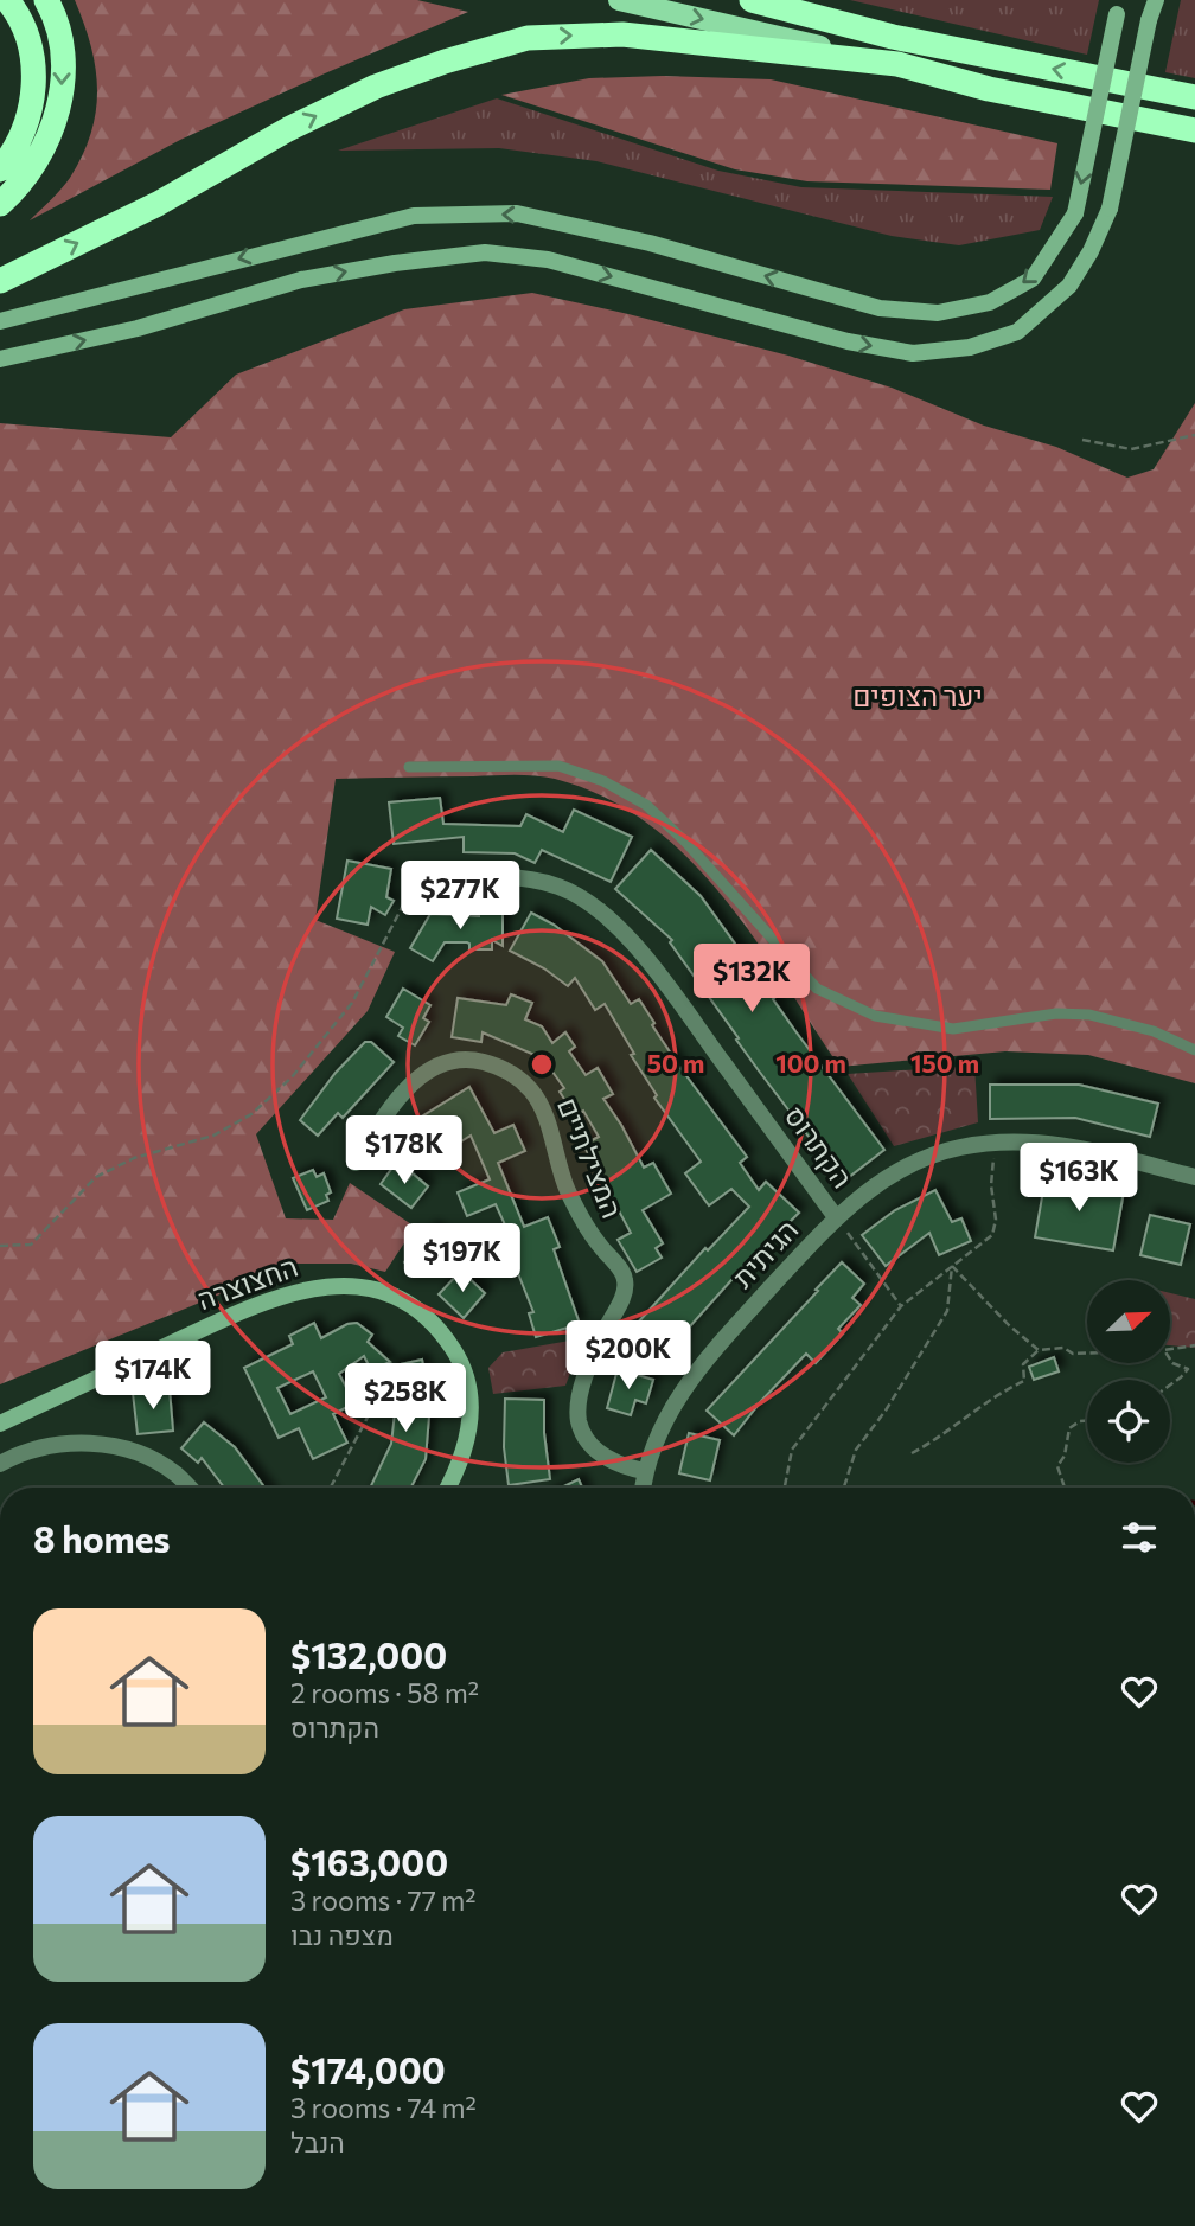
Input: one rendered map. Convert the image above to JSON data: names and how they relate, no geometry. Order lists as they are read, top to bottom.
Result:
{
  "streets": {
    "main road": ["החצוצרה"],
    "street": ["הקתרוס", "המצילתיים", "הגיתית"]
  },
  "crossings": [
    ["הקתרוס", "הגיתית"],
    ["המצילתיים", "הגיתית"]
  ],
  "parks": ["יער הצופים"],
  "north": "top right",
  "page": {
    "price": [
      "$277K",
      "$132K",
      "$178K",
      "$163K",
      "$197K",
      "$200K",
      "$174K",
      "$258K"
    ],
    "heading": "8 homes",
    "list": [
      {
        "name": "$132,000",
        "note": "2 rooms · 58 m² · הקתרוס"
      },
      {
        "name": "$163,000",
        "note": "3 rooms · 77 m² · מצפה נבו"
      },
      {
        "name": "$174,000",
        "note": "3 rooms · 74 m² · הנבל"
      }
    ]
  },
  "rings": ["50 m", "100 m", "150 m"]
}
